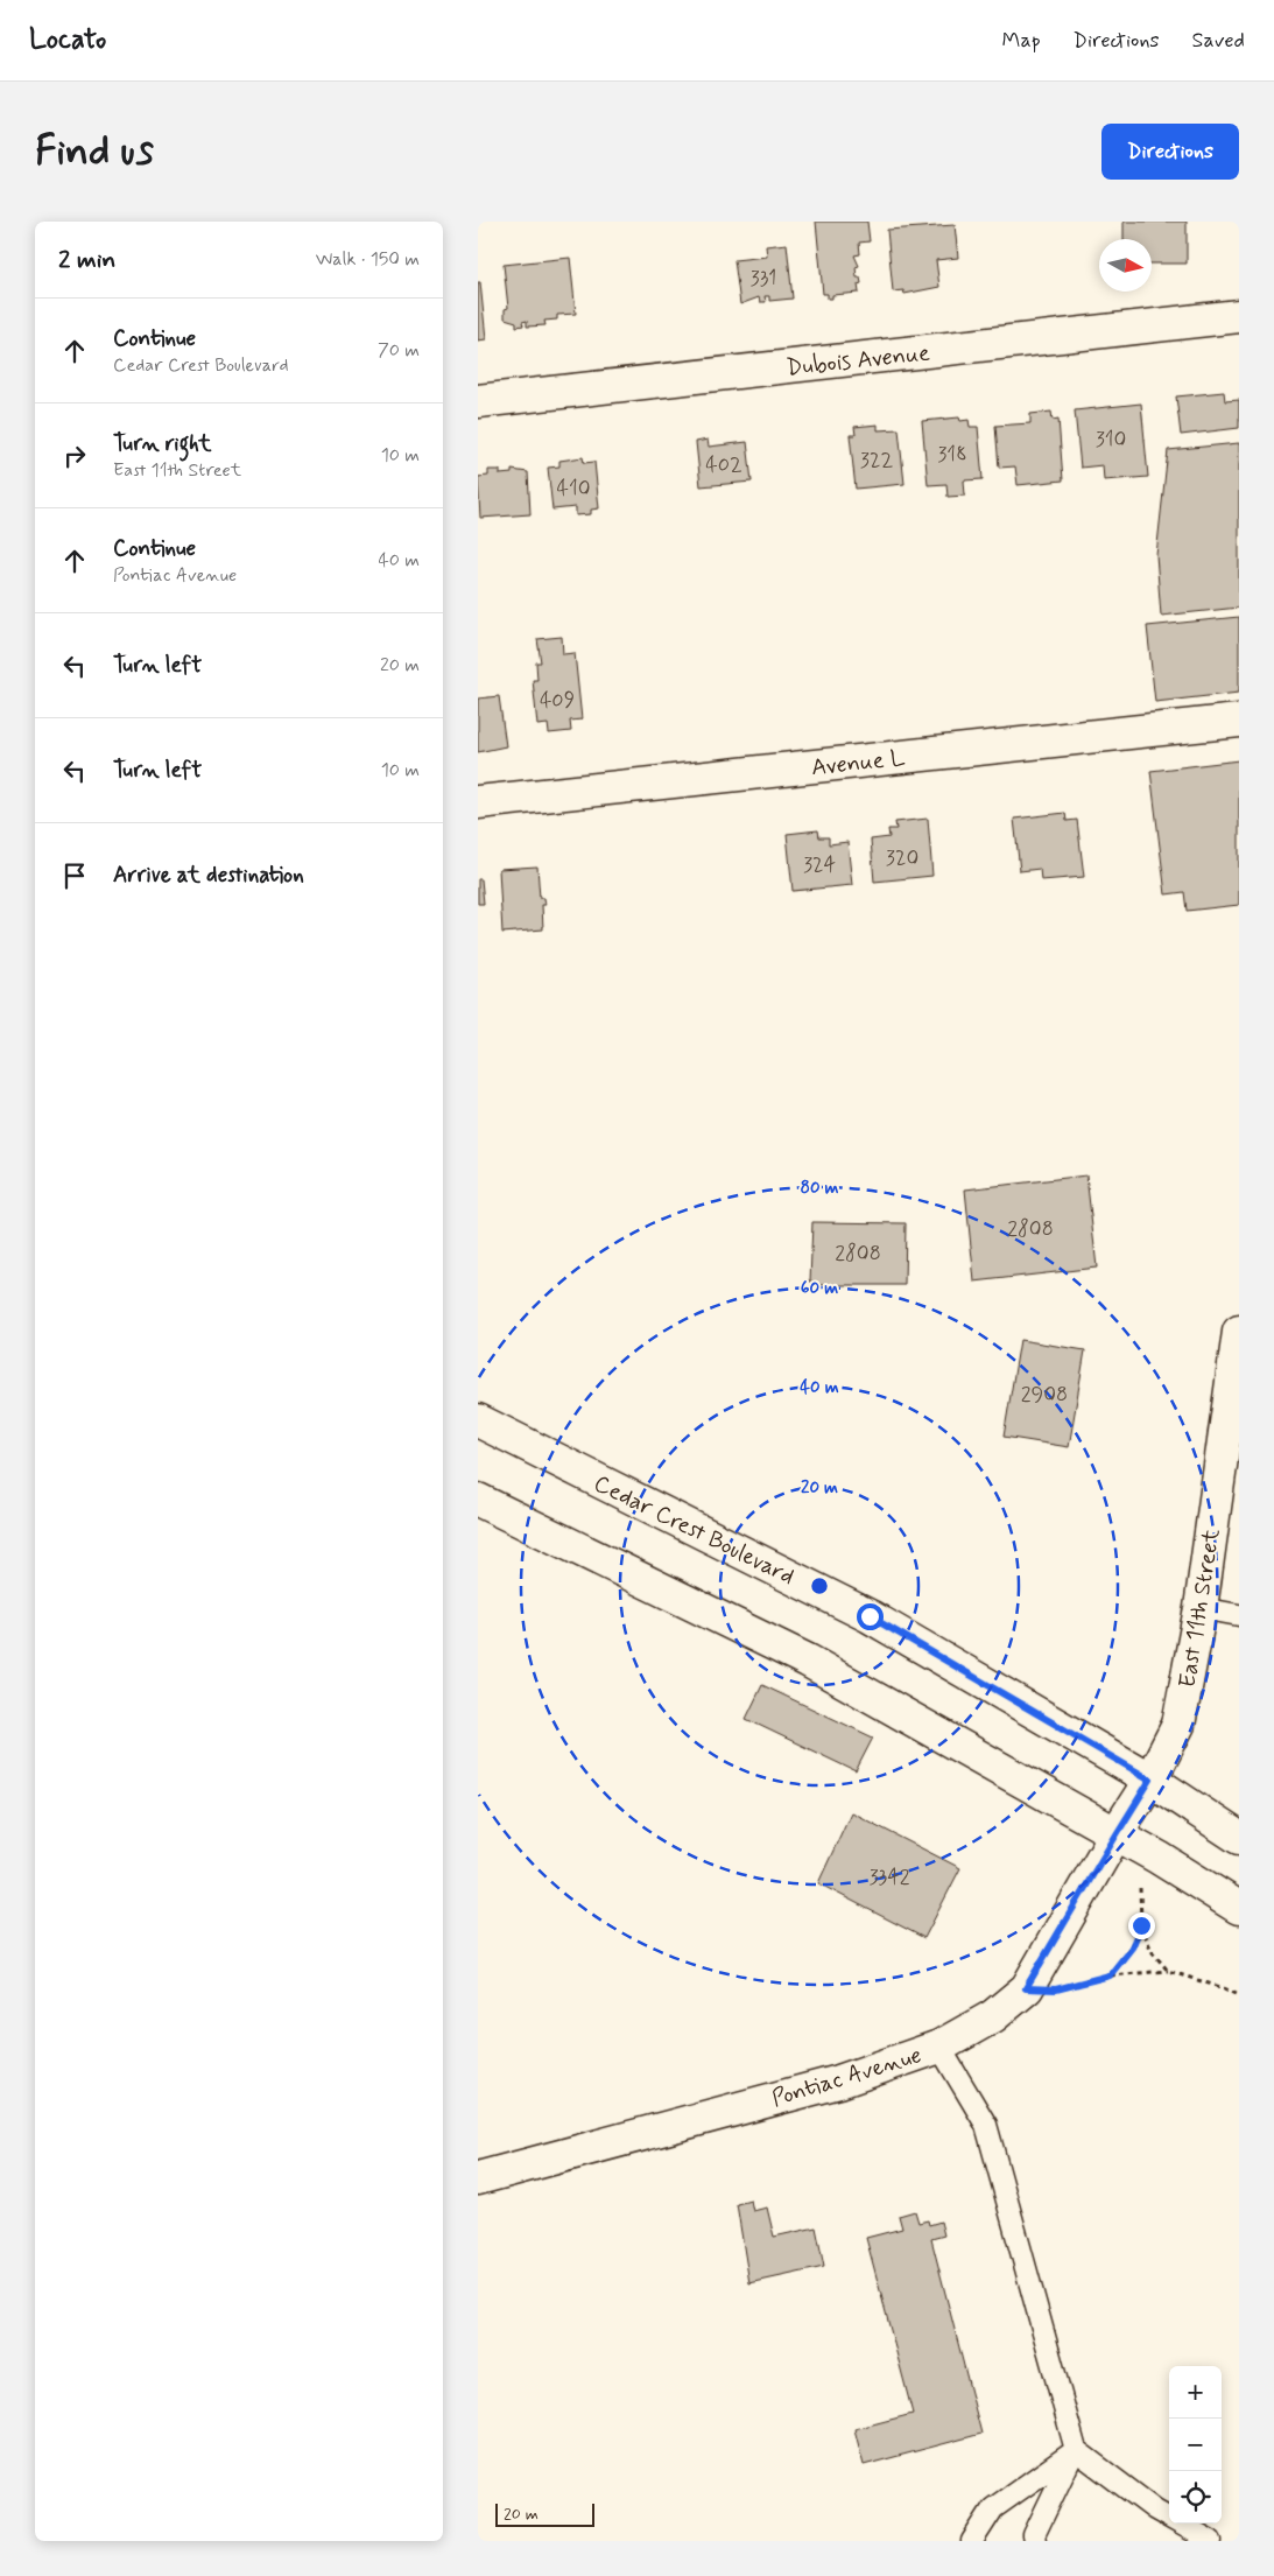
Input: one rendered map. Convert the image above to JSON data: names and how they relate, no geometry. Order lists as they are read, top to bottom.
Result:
{
  "streets": {
    "street": [
      "Dubois Avenue",
      "Avenue L",
      "Cedar Crest Boulevard",
      "East 11th Street",
      "Pontiac Avenue"
    ]
  },
  "crossings": [
    ["Cedar Crest Boulevard", "East 11th Street"],
    ["East 11th Street", "Pontiac Avenue"]
  ],
  "house_numbers": [
    "331",
    "310",
    "318",
    "322",
    "402",
    "410",
    "409",
    "320",
    "324",
    "2808",
    "2808",
    "2908",
    "3342"
  ],
  "scale_bar": "20 m",
  "north": "right",
  "page": {
    "header": "Locato",
    "nav": ["Map", "Directions", "Saved"],
    "buttons": "Directions",
    "title": "Find us",
    "heading": ["2 min", "Walk · 150 m"],
    "list": [
      ["Continue", "Cedar Crest Boulevard", "70 m"],
      ["Turn right", "East 11th Street", "10 m"],
      ["Continue", "Pontiac Avenue", "40 m"],
      ["Turn left", "20 m"],
      ["Turn left", "10 m"],
      "Arrive at destination"
    ],
    "map_buttons": ["+", "−"],
    "scale": "20 m"
  },
  "rings": [
    "80 m",
    "60 m",
    "40 m",
    "20 m"
  ]
}
